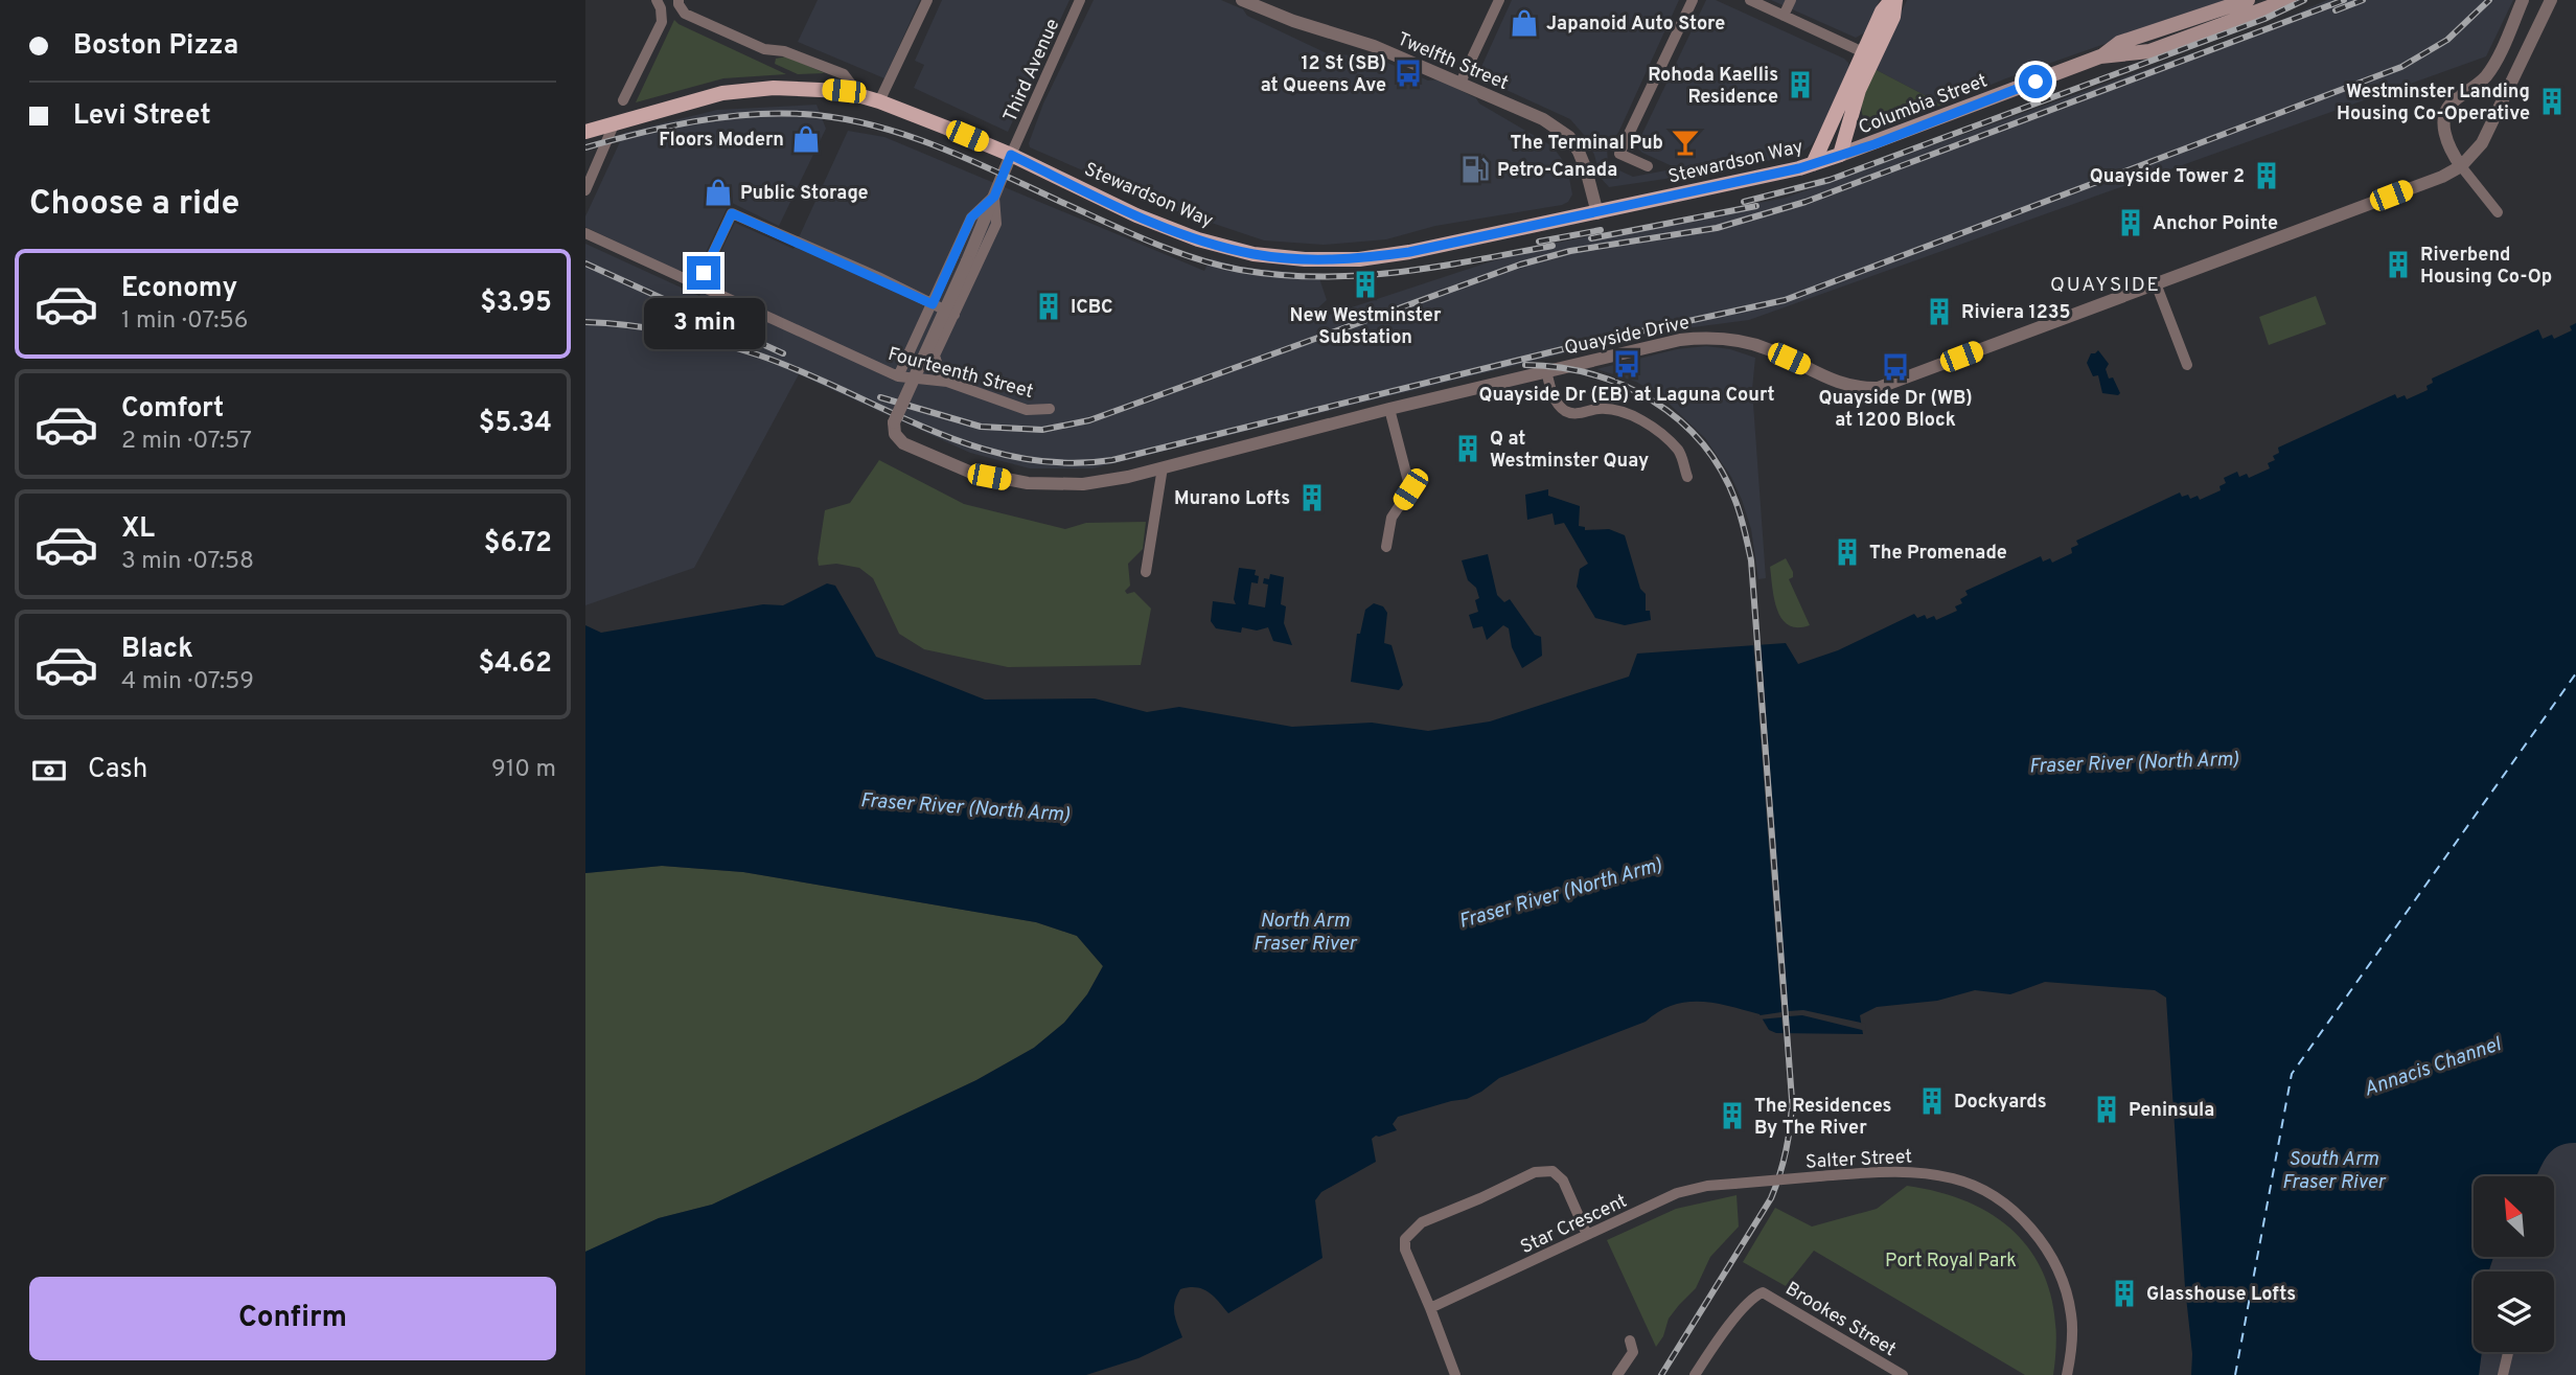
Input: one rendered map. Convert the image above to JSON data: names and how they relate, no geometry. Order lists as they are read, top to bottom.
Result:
{
  "streets": {
    "main road": ["Columbia Street", "Stewardson Way"],
    "street": [
      "Twelfth Street",
      "Third Avenue",
      "Quayside Drive",
      "Fourteenth Street",
      "Salter Street",
      "Star Crescent",
      "Brookes Street"
    ]
  },
  "crossings": [
    ["Twelfth Street", "Stewardson Way"],
    ["Third Avenue", "Stewardson Way"],
    ["Third Avenue", "Quayside Drive"],
    ["Columbia Street", "Stewardson Way"],
    ["Stewardson Way", "Quayside Drive"],
    ["Salter Street", "Star Crescent"]
  ],
  "districts": ["QUAYSIDE"],
  "water": [
    "Fraser River (North Arm)",
    "North Arm Fraser River",
    "Annacis Channel",
    "South Arm Fraser River"
  ],
  "parks": ["Port Royal Park"],
  "places": {
    "shop": ["Japanoid Auto Store", "Floors Modern", "Public Storage"],
    "bus stop": ["12 St (SB) at Queens Ave", "Quayside Dr (EB) at Laguna Court", "Quayside Dr (WB) at 1200 Block"],
    "building": [
      "Rohoda Kaellis Residence",
      "Westminster Landing Housing Co-Operative",
      "Quayside Tower 2",
      "Anchor Pointe",
      "Riverbend Housing Co-Op",
      "New Westminster Substation",
      "ICBC",
      "Riviera 1235",
      "Q at Westminster Quay",
      "Murano Lofts",
      "The Promenade",
      "Dockyards",
      "Peninsula",
      "The Residences By The River",
      "Glasshouse Lofts"
    ],
    "bar": ["The Terminal Pub"],
    "fuel station": ["Petro-Canada"]
  },
  "north": "top left",
  "page": {
    "banner": ["Boston Pizza", "Levi Street"],
    "heading": "Choose a ride",
    "list": [
      {
        "name": "Economy",
        "note": "1 min · 07:56",
        "value": "$3.95"
      },
      {
        "name": "Comfort",
        "note": "2 min · 07:57",
        "value": "$5.34"
      },
      {
        "name": "XL",
        "note": "3 min · 07:58",
        "value": "$6.72"
      },
      {
        "name": "Black",
        "note": "4 min · 07:59",
        "value": "$4.62"
      }
    ],
    "bubble": "3 min",
    "pay": ["Cash", "910 m"],
    "buttons": "Confirm"
  }
}
